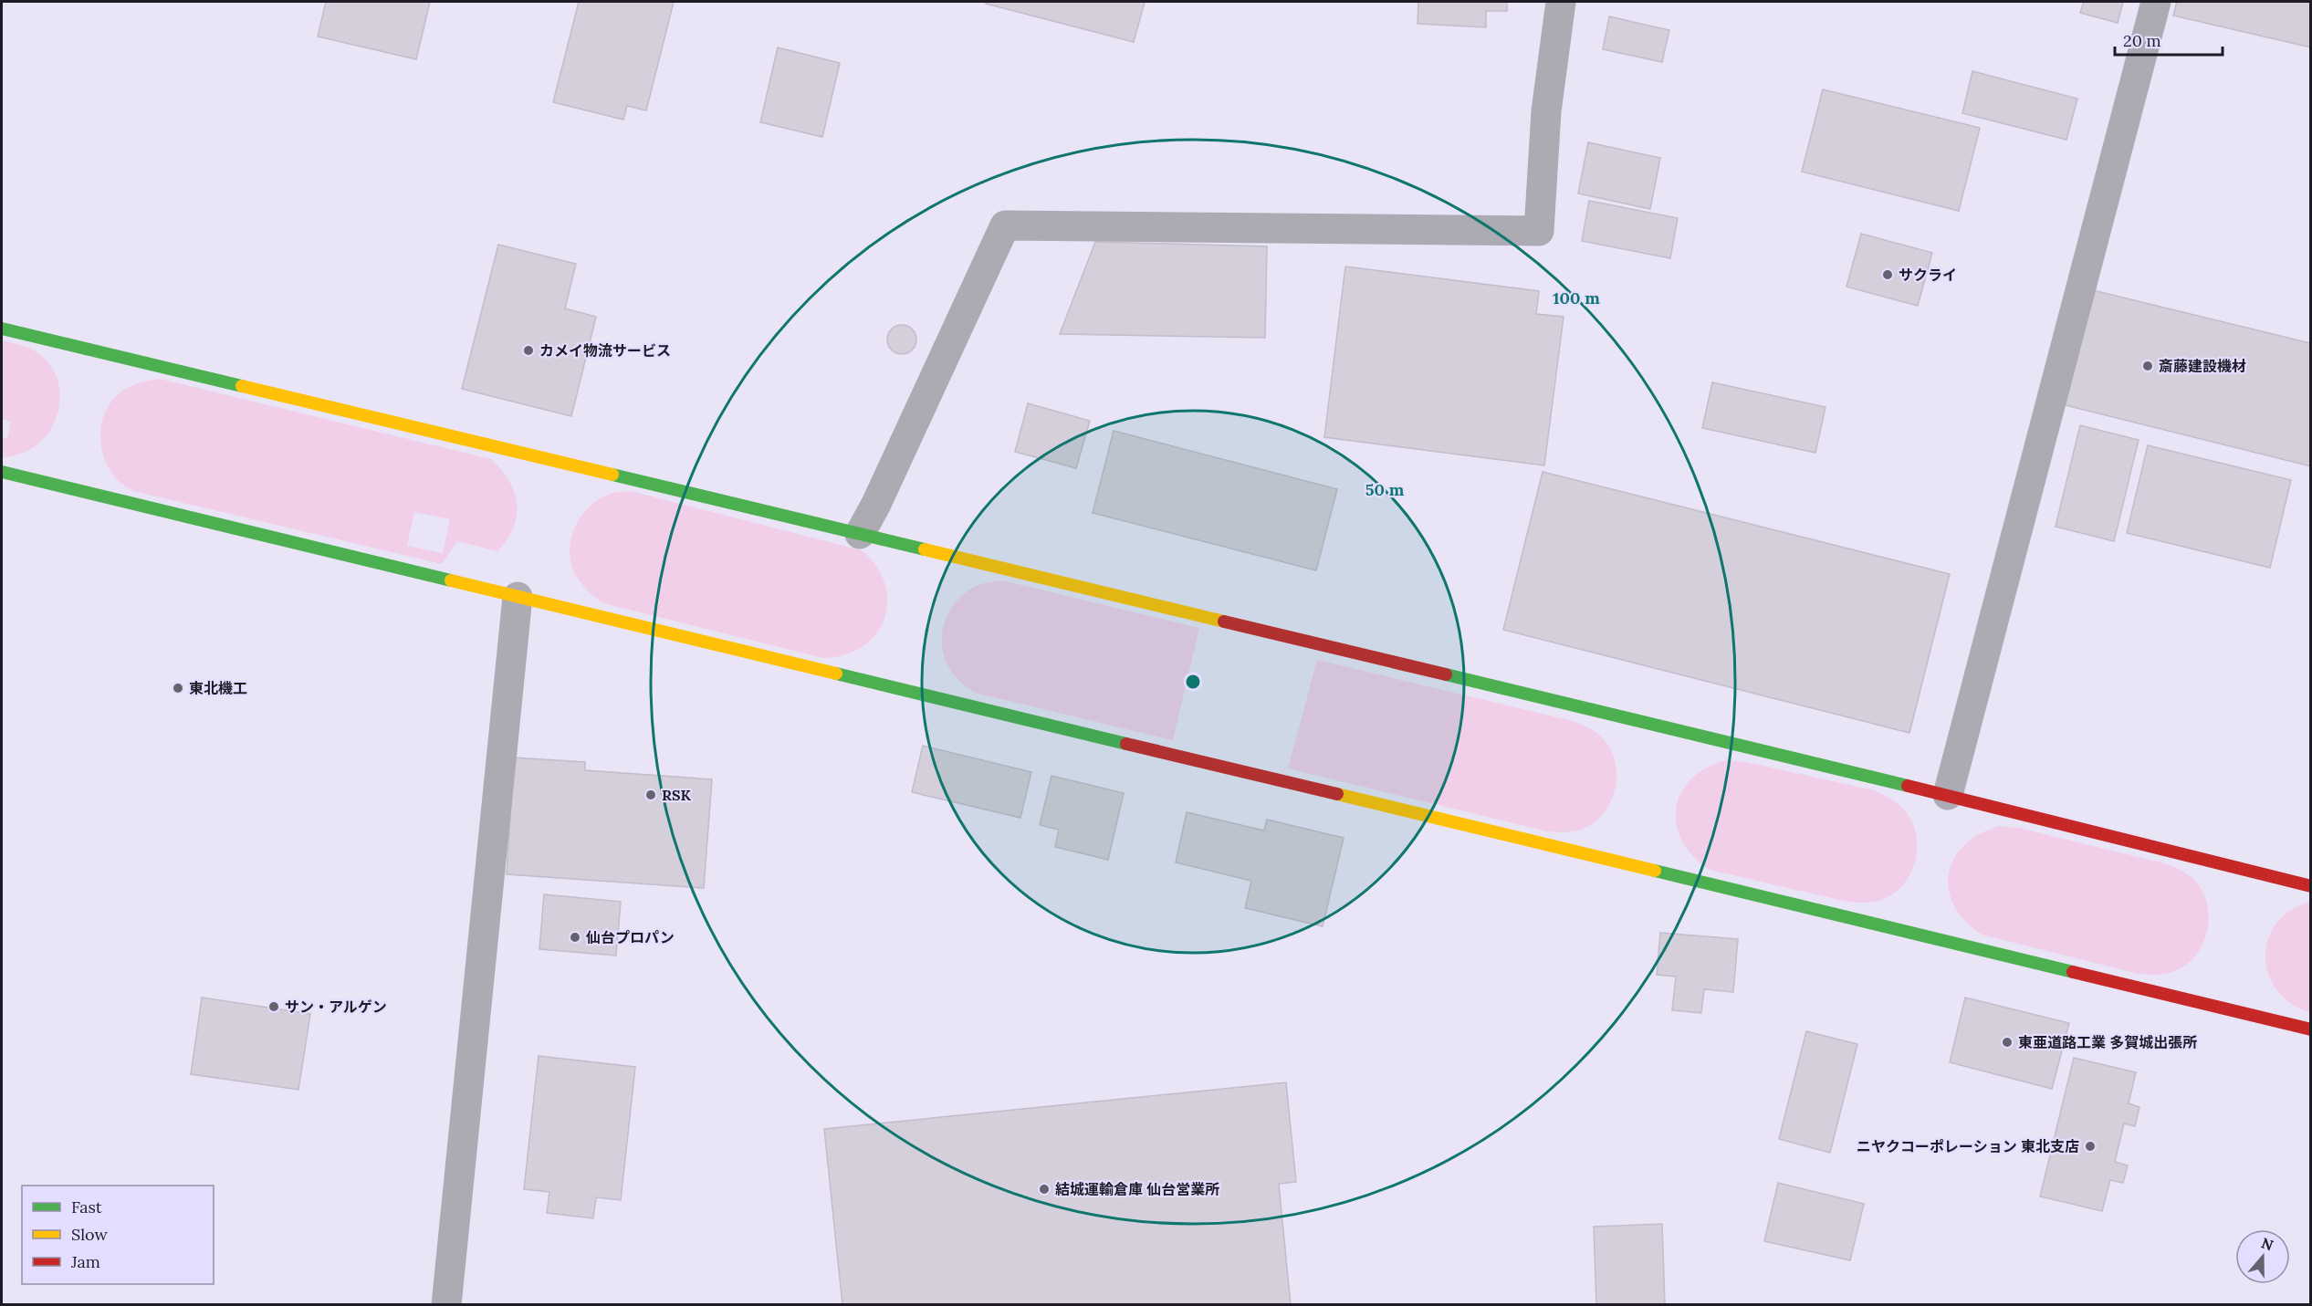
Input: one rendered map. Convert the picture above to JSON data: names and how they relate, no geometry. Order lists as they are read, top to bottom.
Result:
{
  "places": [
    "サクライ",
    "カメイ物流サービス",
    "斎藤建設機材",
    "東北機工",
    "RSK",
    "仙台プロパン",
    "サン・アルゲン",
    "東亜道路工業 多賀城出張所",
    "ニヤクコーポレーション 東北支店",
    "結城運輸倉庫 仙台営業所"
  ],
  "legend": ["Fast", "Slow", "Jam"],
  "scale_bar": "20 m",
  "north": "top",
  "rings": ["100 m", "50 m"]
}
